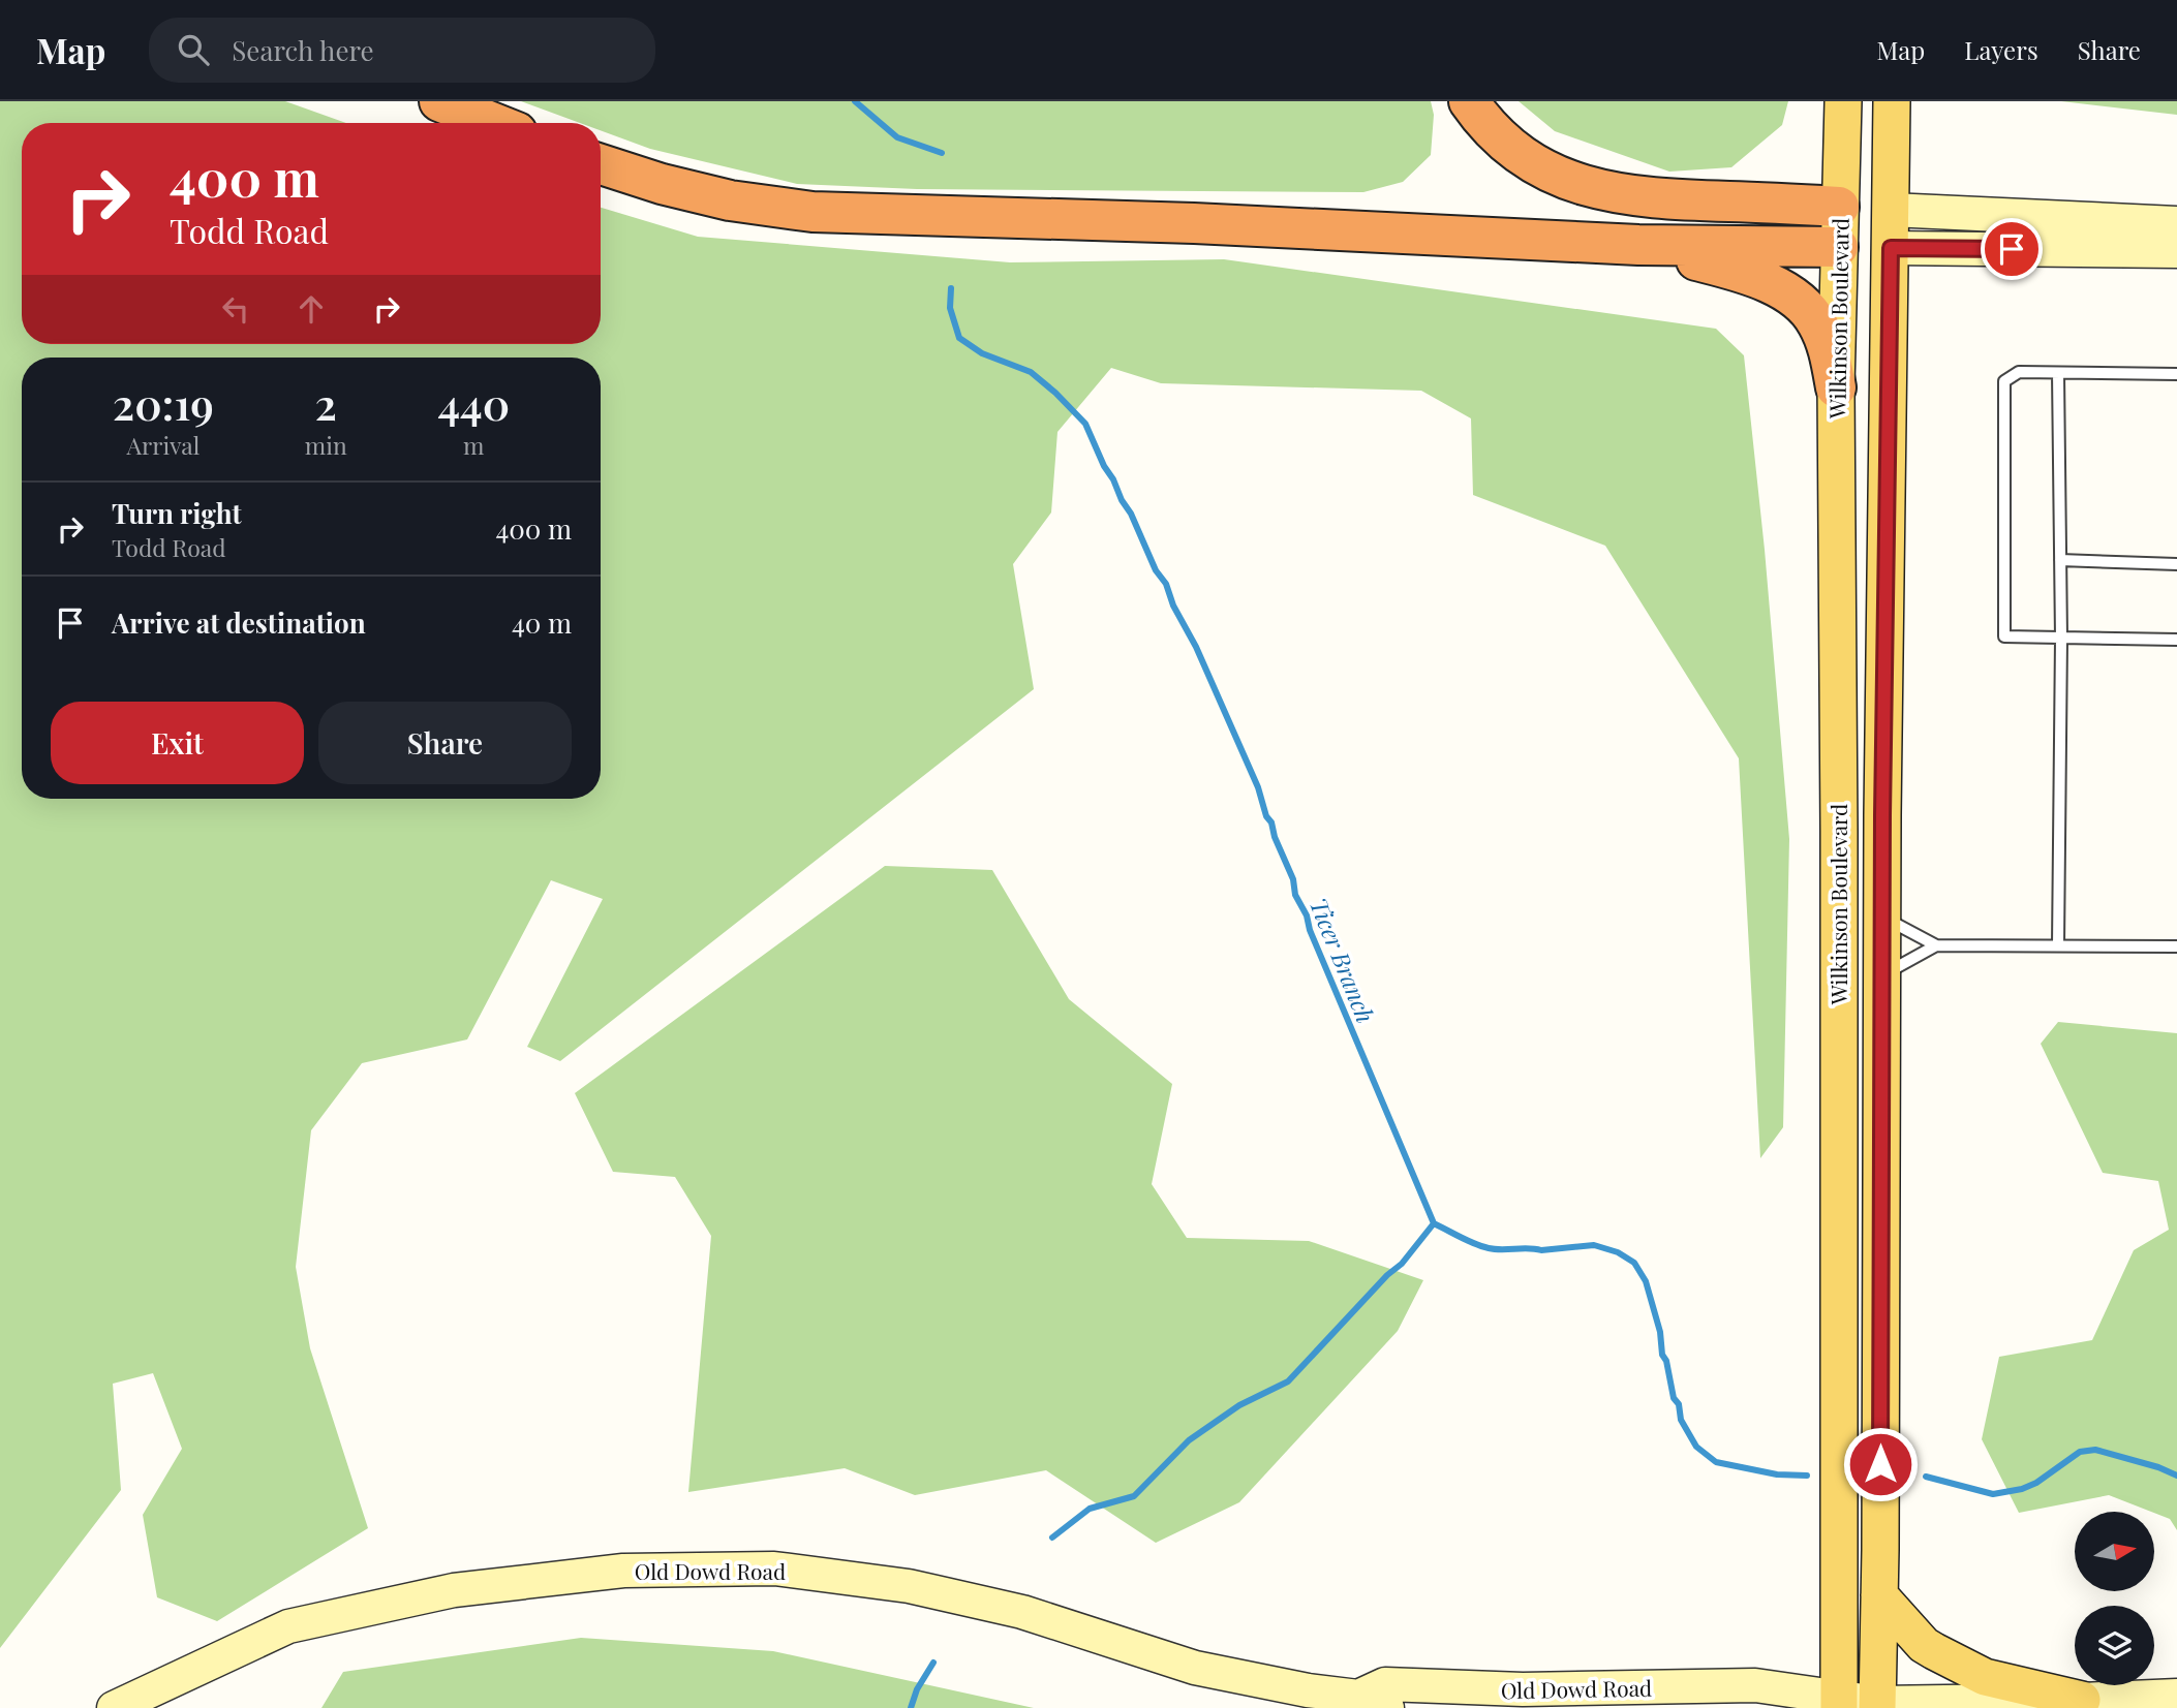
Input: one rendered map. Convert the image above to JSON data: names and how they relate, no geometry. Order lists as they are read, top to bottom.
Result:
{
  "streets": {
    "main road": ["Wilkinson Boulevard"],
    "street": ["Old Dowd Road"]
  },
  "crossings": [
    ["Wilkinson Boulevard", "Old Dowd Road"]
  ],
  "water": ["Ticer Branch"],
  "north": "right",
  "page": {
    "header": "Map",
    "search": "Search here",
    "nav": ["Map", "Layers", "Share"],
    "turn": ["400 m", "Todd Road"],
    "eta": [
      "20:19",
      "Arrival",
      "2",
      "min",
      "440",
      "m"
    ],
    "list": [
      {
        "name": "Turn right",
        "note": "Todd Road",
        "value": "400 m"
      },
      {
        "name": "Arrive at destination",
        "value": "40 m"
      }
    ],
    "buttons": ["Exit", "Share"]
  }
}
